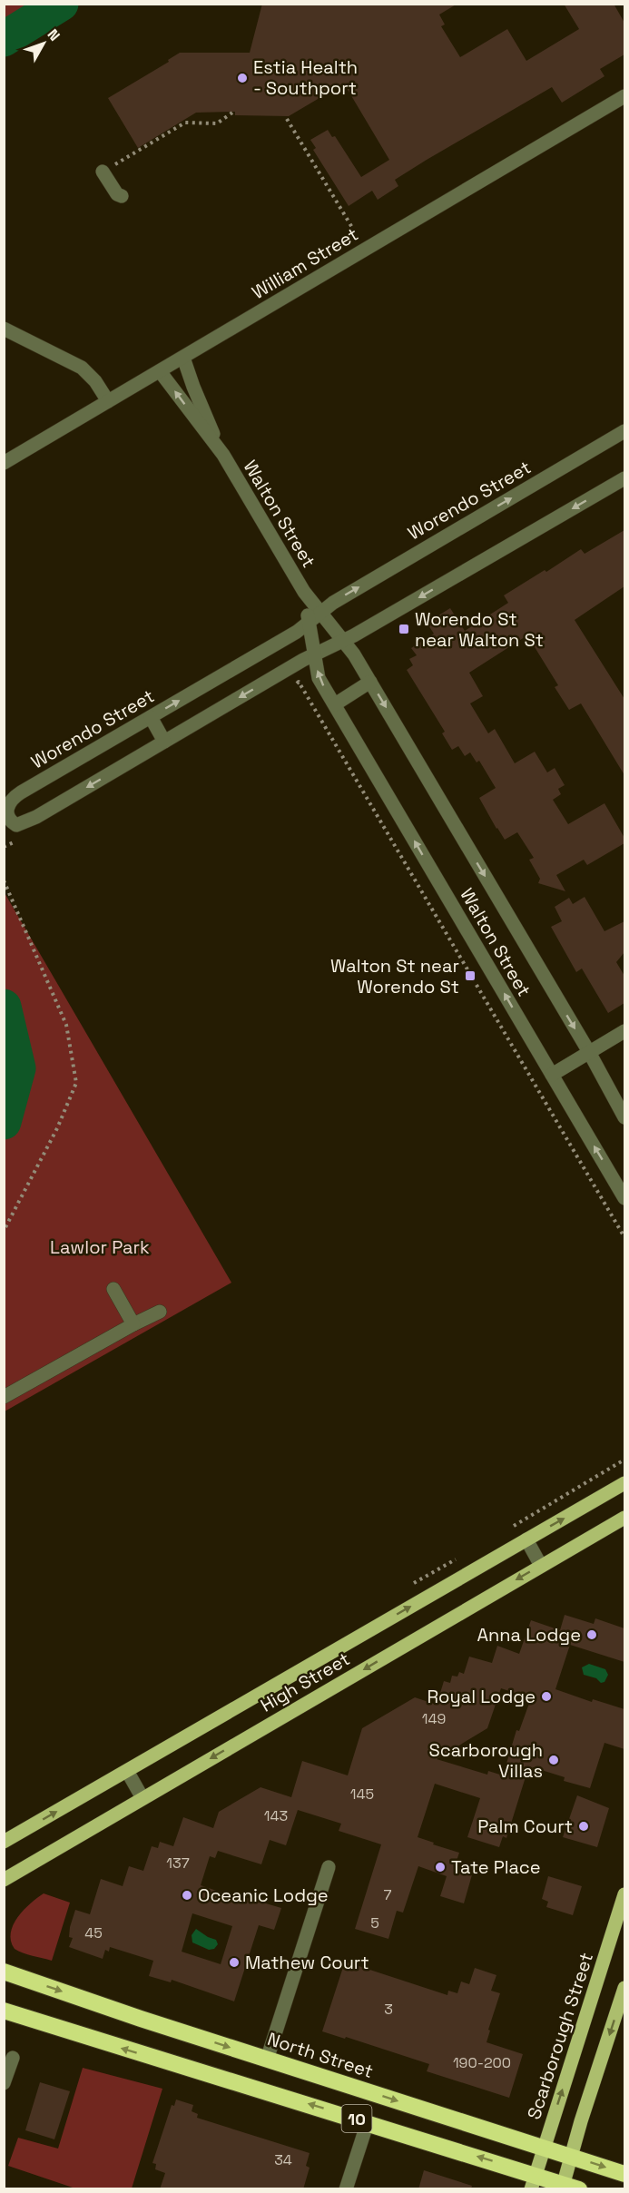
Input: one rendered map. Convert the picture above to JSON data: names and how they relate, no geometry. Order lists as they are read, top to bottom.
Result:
{
  "streets": {
    "highway": ["North Street", "10"],
    "main road": ["High Street", "Scarborough Street"],
    "street": ["William Street", "Worendo Street", "Walton Street"]
  },
  "crossings": [
    ["William Street", "Walton Street"],
    ["Worendo Street", "Walton Street"],
    ["Scarborough Street", "North Street"],
    ["Scarborough Street", "10"]
  ],
  "parks": ["Lawlor Park"],
  "places": {
    "other": [
      "Estia Health - Southport",
      "Anna Lodge",
      "Royal Lodge",
      "Scarborough Villas",
      "Palm Court",
      "Tate Place",
      "Oceanic Lodge",
      "Mathew Court"
    ],
    "transit": ["Worendo St near Walton St", "Walton St near Worendo St"]
  },
  "house_numbers": [
    "149",
    "145",
    "143",
    "137",
    "7",
    "5",
    "45",
    "3",
    "190-200",
    "34"
  ],
  "north": "top right"
}
